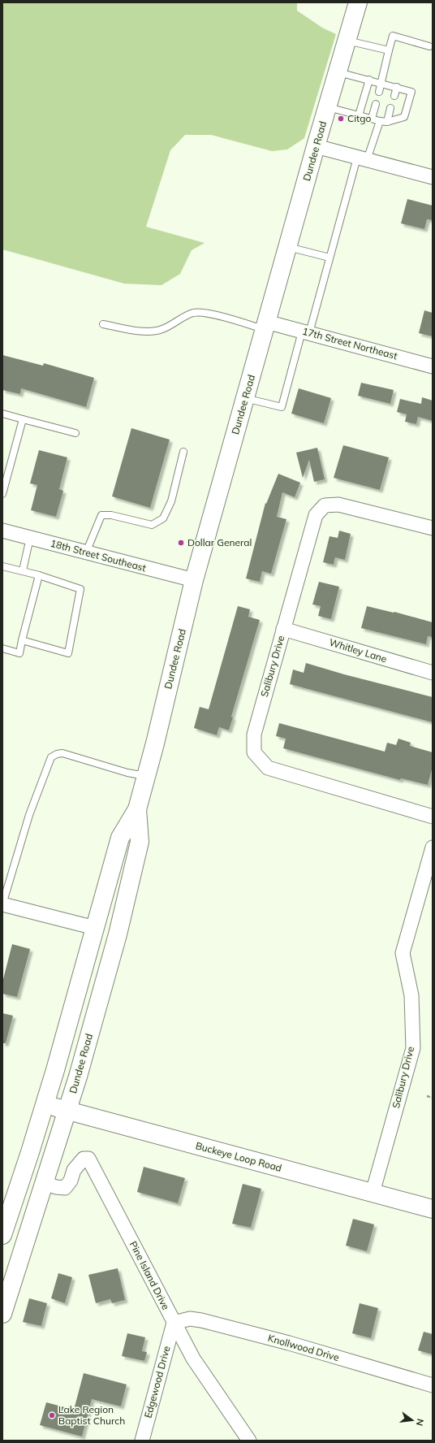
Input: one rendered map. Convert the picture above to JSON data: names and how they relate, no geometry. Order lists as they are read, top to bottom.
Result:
{
  "streets": {
    "main road": ["Dundee Road", "Buckeye Loop Road"],
    "street": [
      "17th Street Northeast",
      "18th Street Southeast",
      "Whitley Lane",
      "Salibury Drive",
      "Pine Island Drive",
      "Knollwood Drive",
      "Edgewood Drive"
    ]
  },
  "crossings": [
    ["Dundee Road", "17th Street Northeast"],
    ["Dundee Road", "18th Street Southeast"],
    ["Dundee Road", "Buckeye Loop Road"],
    ["Dundee Road", "Pine Island Drive"],
    ["Whitley Lane", "Salibury Drive"],
    ["Salibury Drive", "Buckeye Loop Road"],
    ["Pine Island Drive", "Knollwood Drive"],
    ["Pine Island Drive", "Edgewood Drive"],
    ["Knollwood Drive", "Edgewood Drive"]
  ],
  "places": ["Citgo", "Dollar General", "Lake Region Baptist Church"],
  "north": "right"
}
